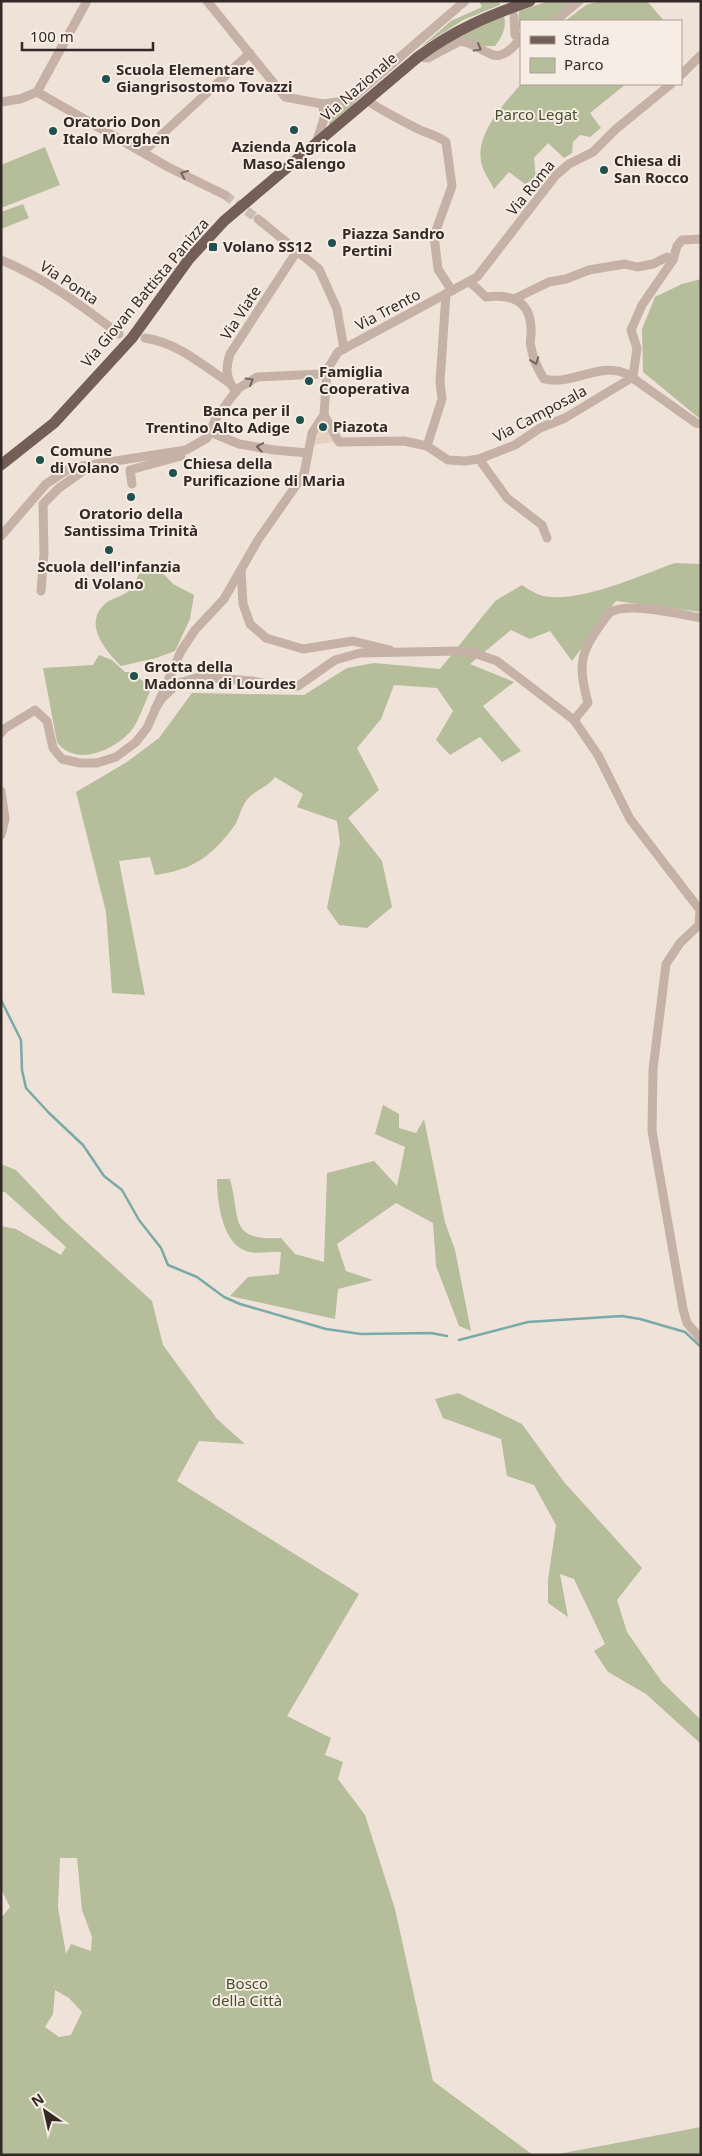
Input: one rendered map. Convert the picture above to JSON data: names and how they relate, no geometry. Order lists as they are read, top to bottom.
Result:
{
  "streets": {
    "main road": ["Via Nazionale", "Via Giovan Battista Panizza"],
    "street": [
      "Via Roma",
      "Via Ponta",
      "Via Trento",
      "Via Viate",
      "Via Camposala"
    ]
  },
  "crossings": [
    ["Via Nazionale", "Via Giovan Battista Panizza"],
    ["Via Roma", "Via Trento"]
  ],
  "parks": ["Parco Legat", "Bosco della Città"],
  "places": {
    "other": [
      "Scuola Elementare Giangrisostomo Tovazzi",
      "Azienda Agricola Maso Salengo",
      "Oratorio Don Italo Morghen",
      "Chiesa di San Rocco",
      "Piazza Sandro Pertini",
      "Famiglia Cooperativa",
      "Banca per il Trentino Alto Adige",
      "Piazota",
      "Comune di Volano",
      "Chiesa della Purificazione di Maria",
      "Oratorio della Santissima Trinità",
      "Scuola dell'infanzia di Volano",
      "Grotta della Madonna di Lourdes"
    ],
    "transit": ["Volano SS12"]
  },
  "legend": ["Strada", "Parco"],
  "scale_bar": "100 m",
  "north": "top left"
}
